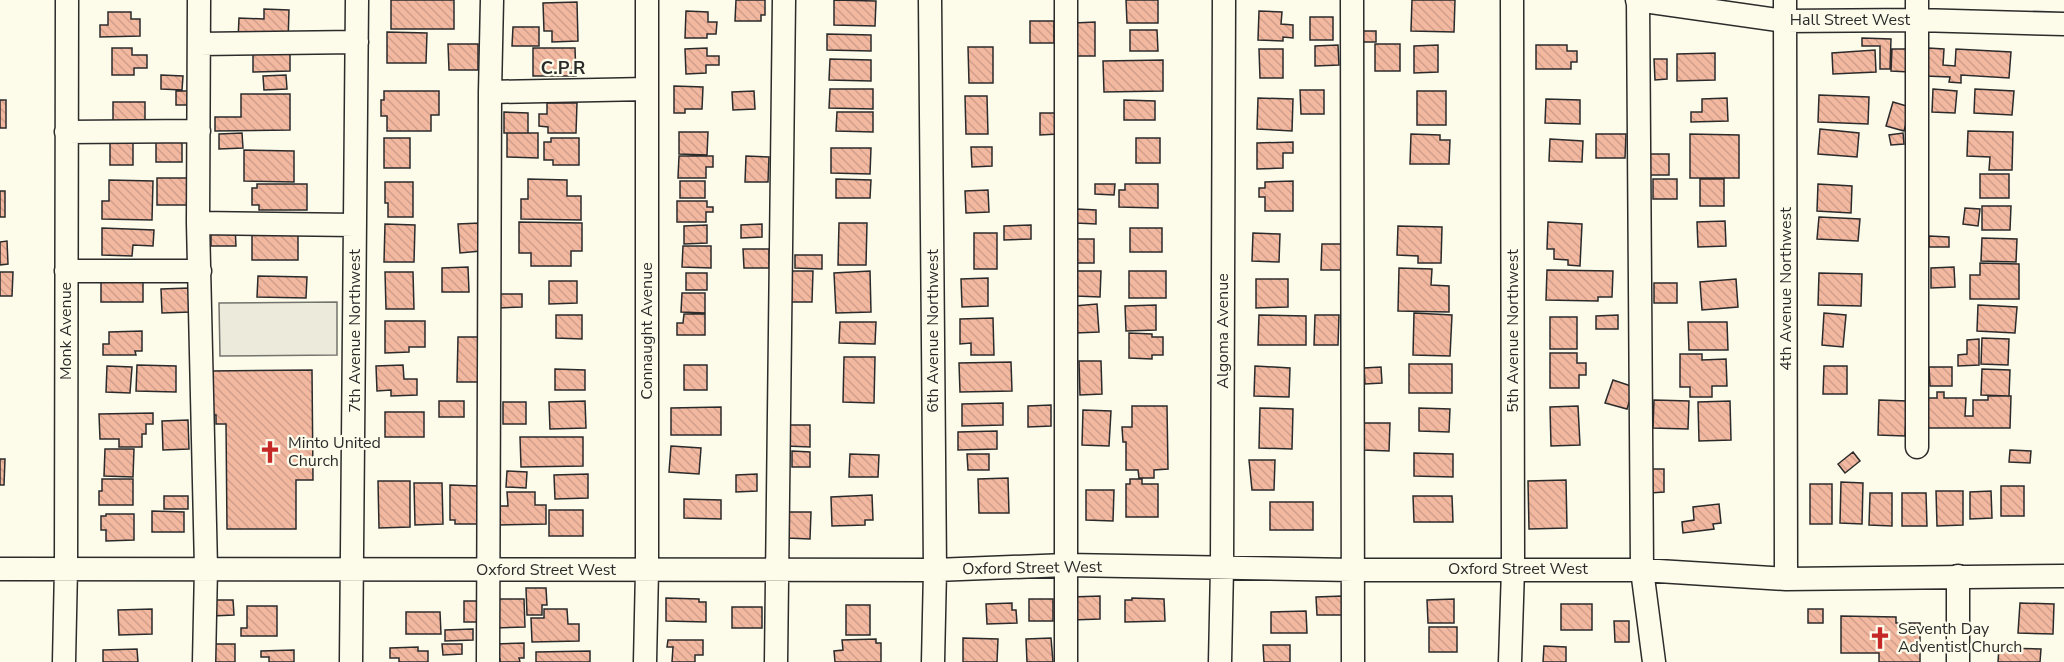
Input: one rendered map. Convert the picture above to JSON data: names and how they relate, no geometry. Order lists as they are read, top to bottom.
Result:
{
  "streets": {
    "street": [
      "Hall Street West",
      "4th Avenue Northwest",
      "Monk Avenue",
      "7th Avenue Northwest",
      "Connaught Avenue",
      "6th Avenue Northwest",
      "Algoma Avenue",
      "5th Avenue Northwest",
      "Oxford Street West"
    ]
  },
  "crossings": [
    ["Hall Street West", "4th Avenue Northwest"],
    ["4th Avenue Northwest", "Oxford Street West"],
    ["Monk Avenue", "Oxford Street West"],
    ["7th Avenue Northwest", "Oxford Street West"],
    ["Connaught Avenue", "Oxford Street West"],
    ["6th Avenue Northwest", "Oxford Street West"],
    ["Algoma Avenue", "Oxford Street West"],
    ["5th Avenue Northwest", "Oxford Street West"]
  ],
  "districts": ["C.P.R"],
  "places": {
    "church": ["Minto United Church", "Seventh Day Adventist Church"]
  }
}
